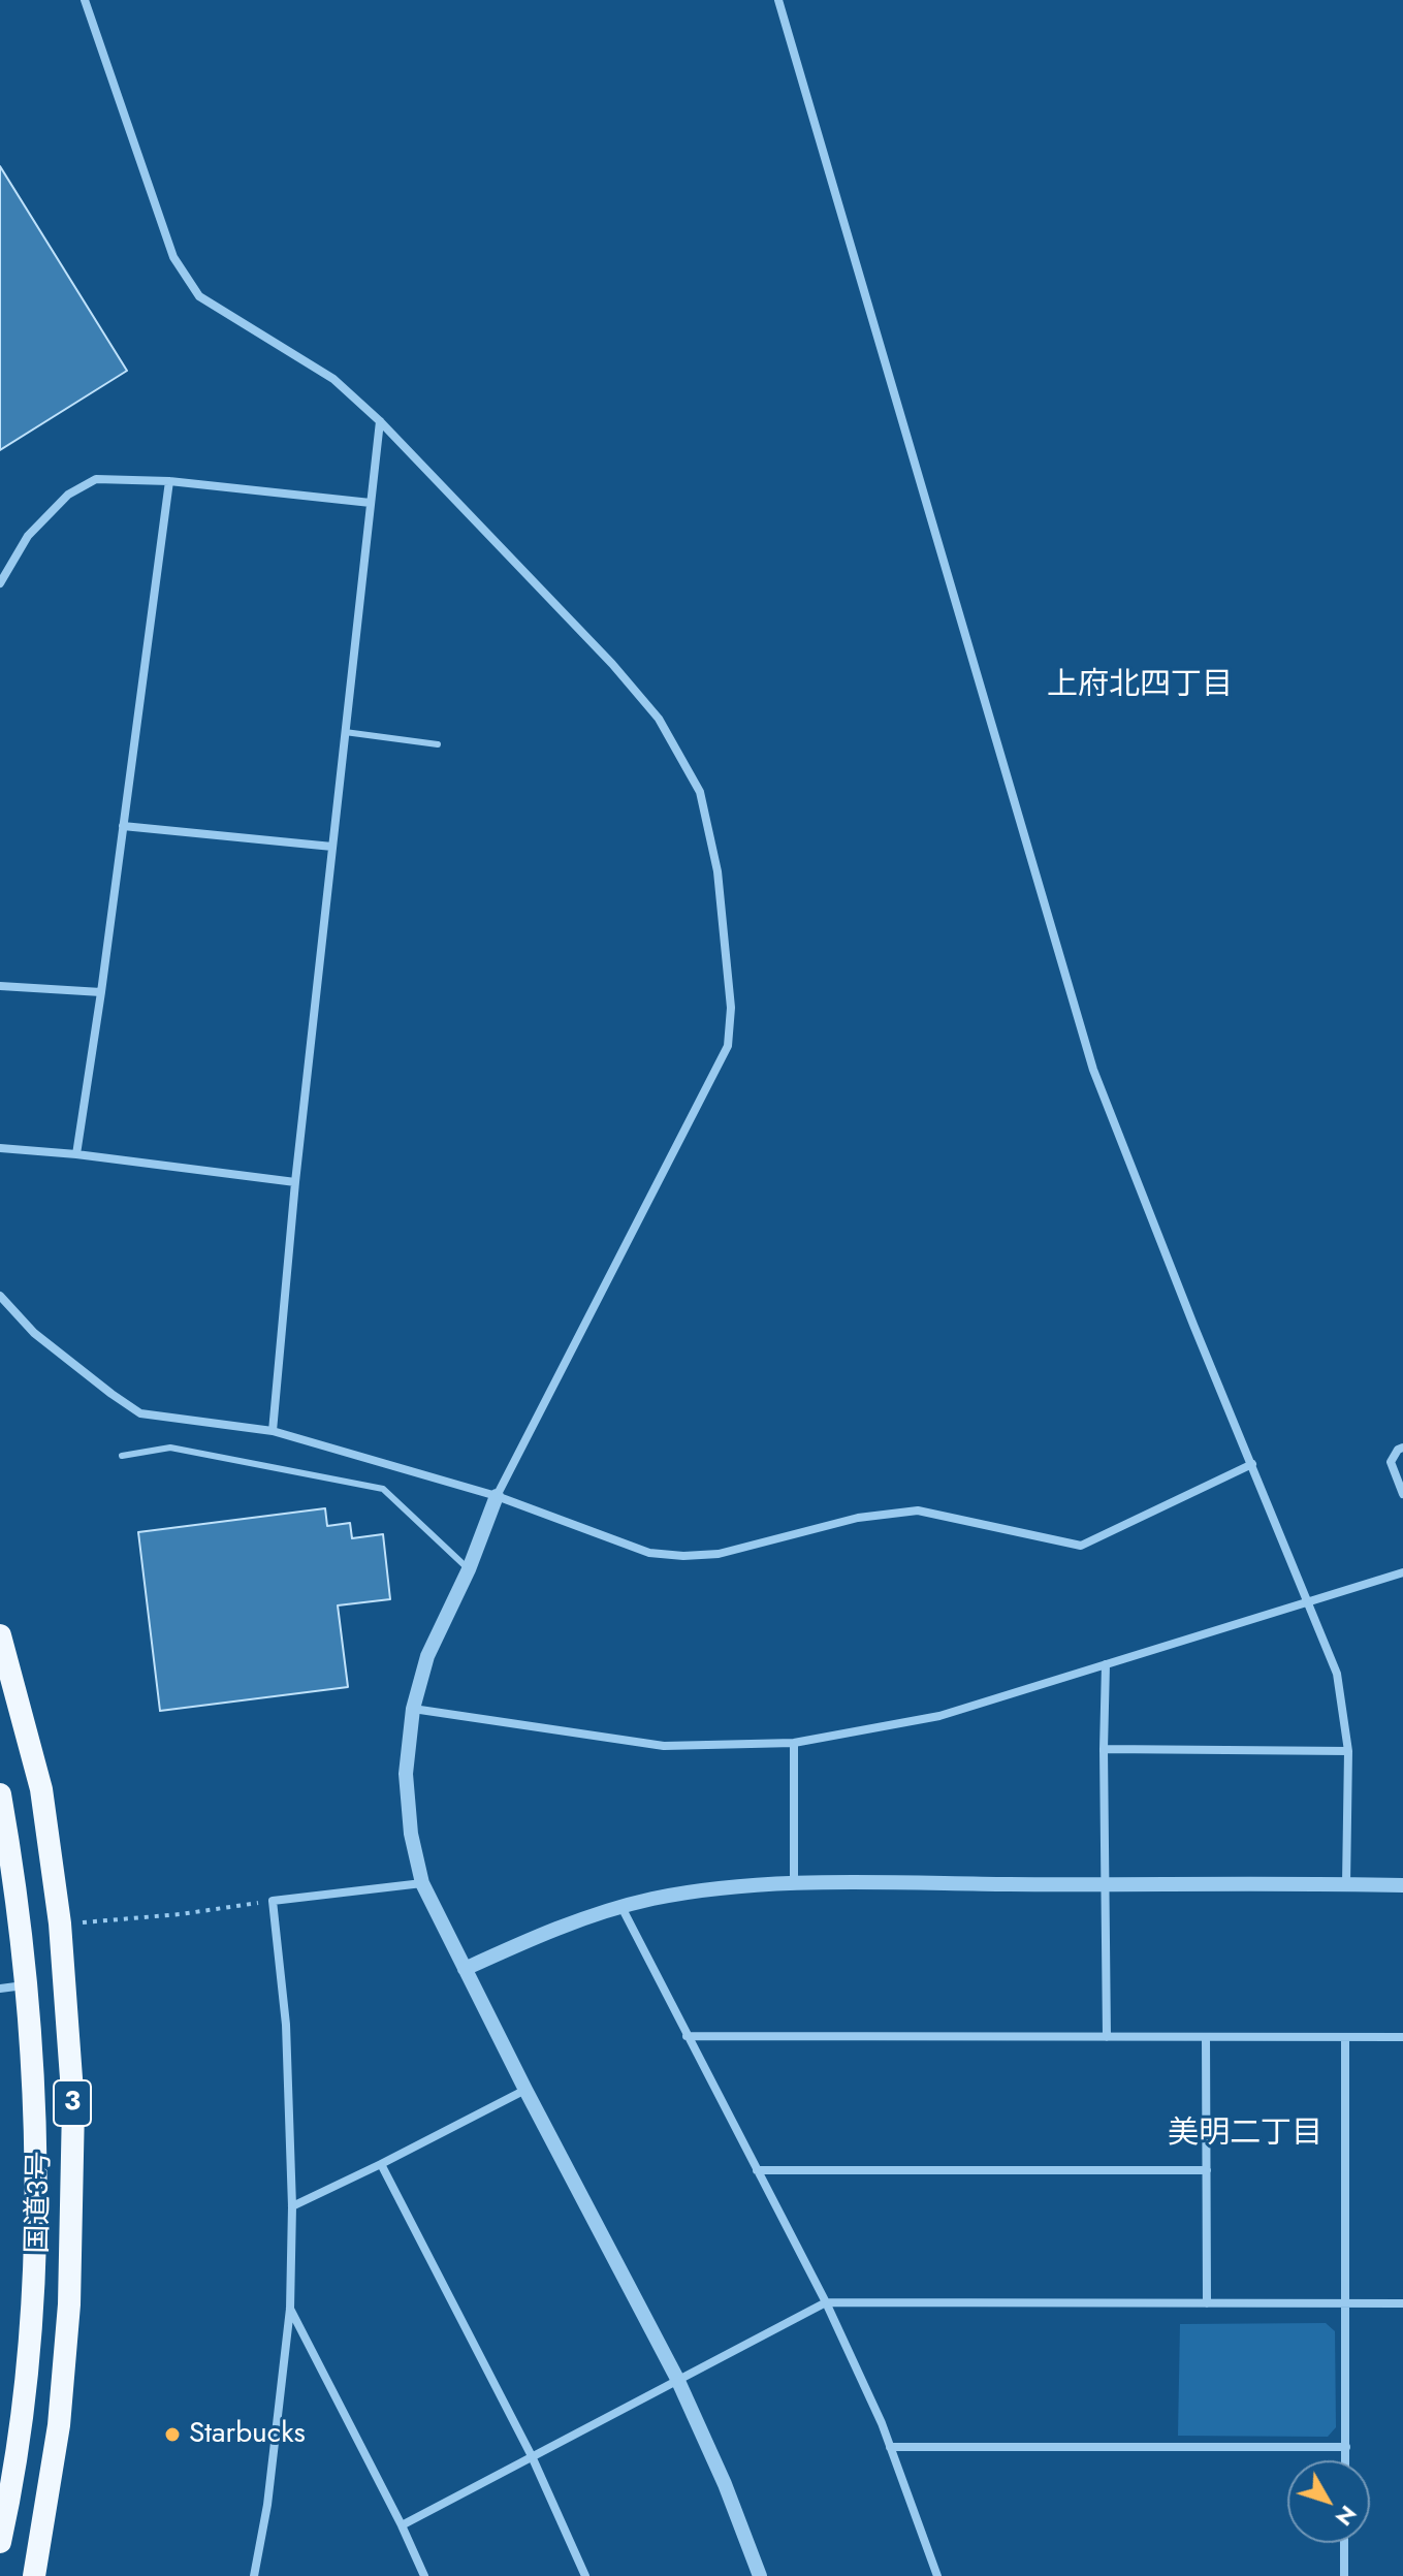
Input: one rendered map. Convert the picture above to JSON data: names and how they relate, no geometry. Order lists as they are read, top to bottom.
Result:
{
  "streets": {
    "highway": ["3", "国道3号"]
  },
  "districts": ["上府北四丁目", "美明二丁目"],
  "places": ["Starbucks"],
  "north": "bottom right"
}
